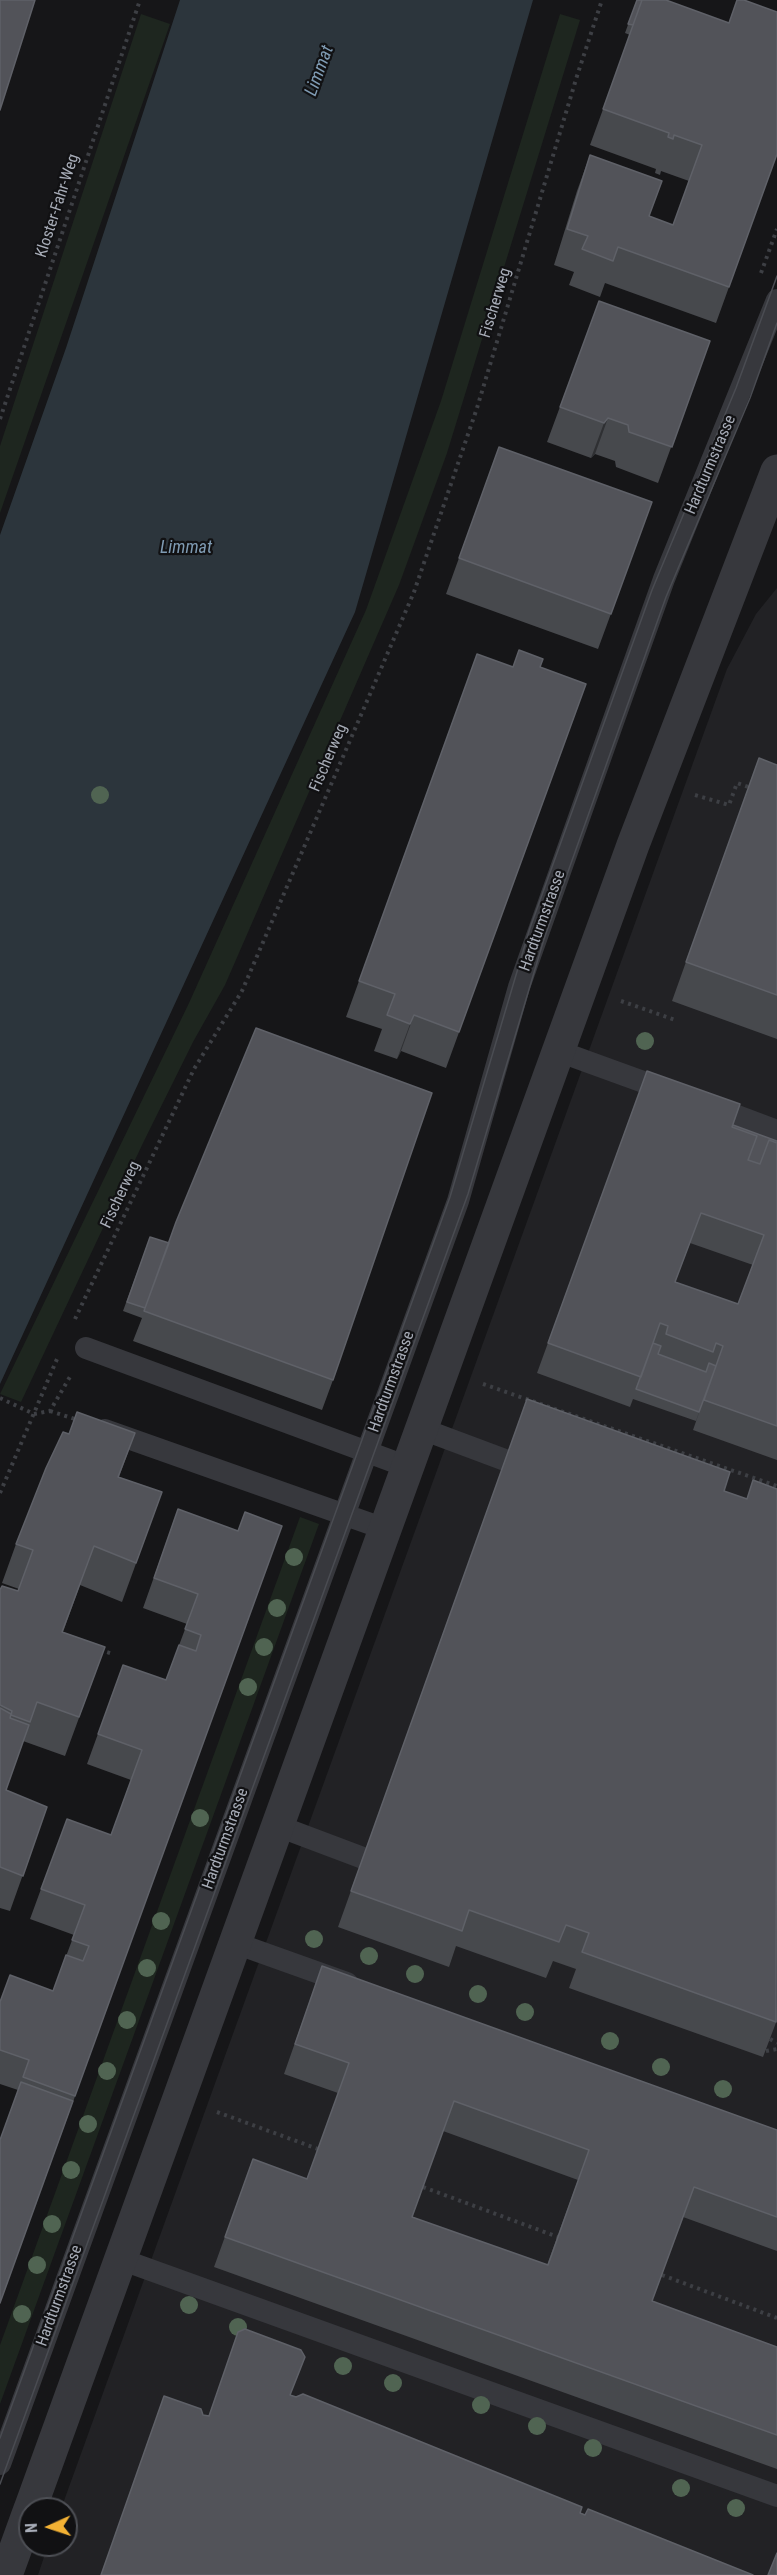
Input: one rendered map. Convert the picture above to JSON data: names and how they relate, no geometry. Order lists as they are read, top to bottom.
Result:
{
  "streets": {
    "lane": ["Hardturmstrasse"],
    "path": ["Kloster-Fahr-Weg", "Fischerweg"]
  },
  "water": ["Limmat"],
  "north": "left"
}
